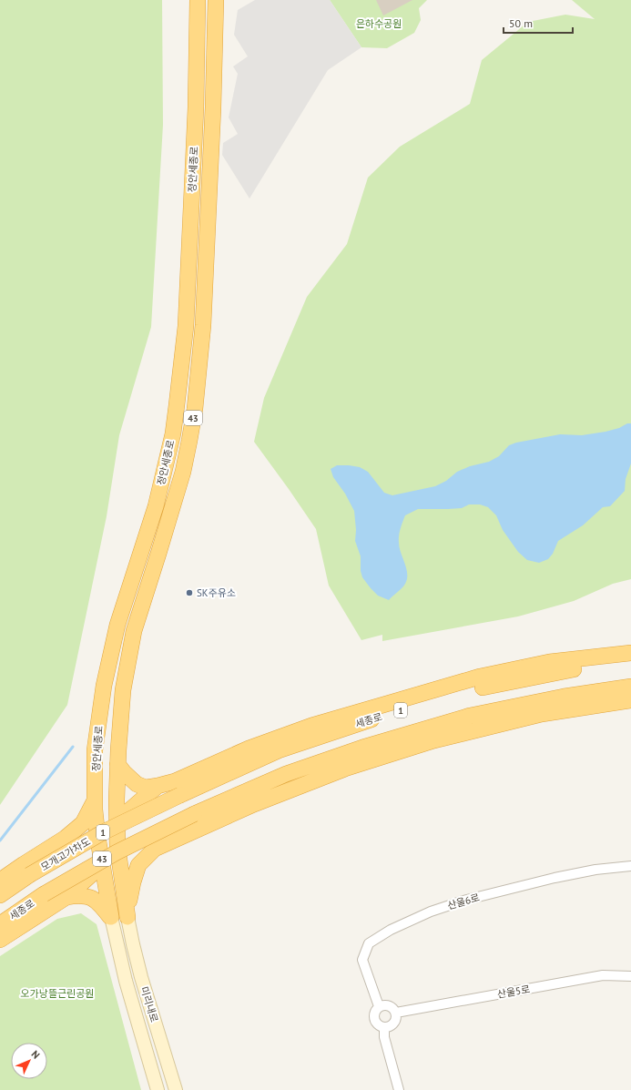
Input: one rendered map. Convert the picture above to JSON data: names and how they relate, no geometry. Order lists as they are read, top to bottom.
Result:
{
  "streets": {
    "highway": [
      "정안세종로",
      "43",
      "1",
      "세종로",
      "모개고가차도"
    ],
    "main road": ["미리내로"],
    "street": ["산울6로", "산울5로"]
  },
  "crossings": [
    ["정안세종로", "미리내로"],
    ["세종로", "모개고가차도"],
    ["산울6로", "산울5로"]
  ],
  "parks": ["은하수공원", "오가낭뜰근린공원"],
  "places": ["SK주유소"],
  "scale_bar": "50 m",
  "north": "top right"
}
